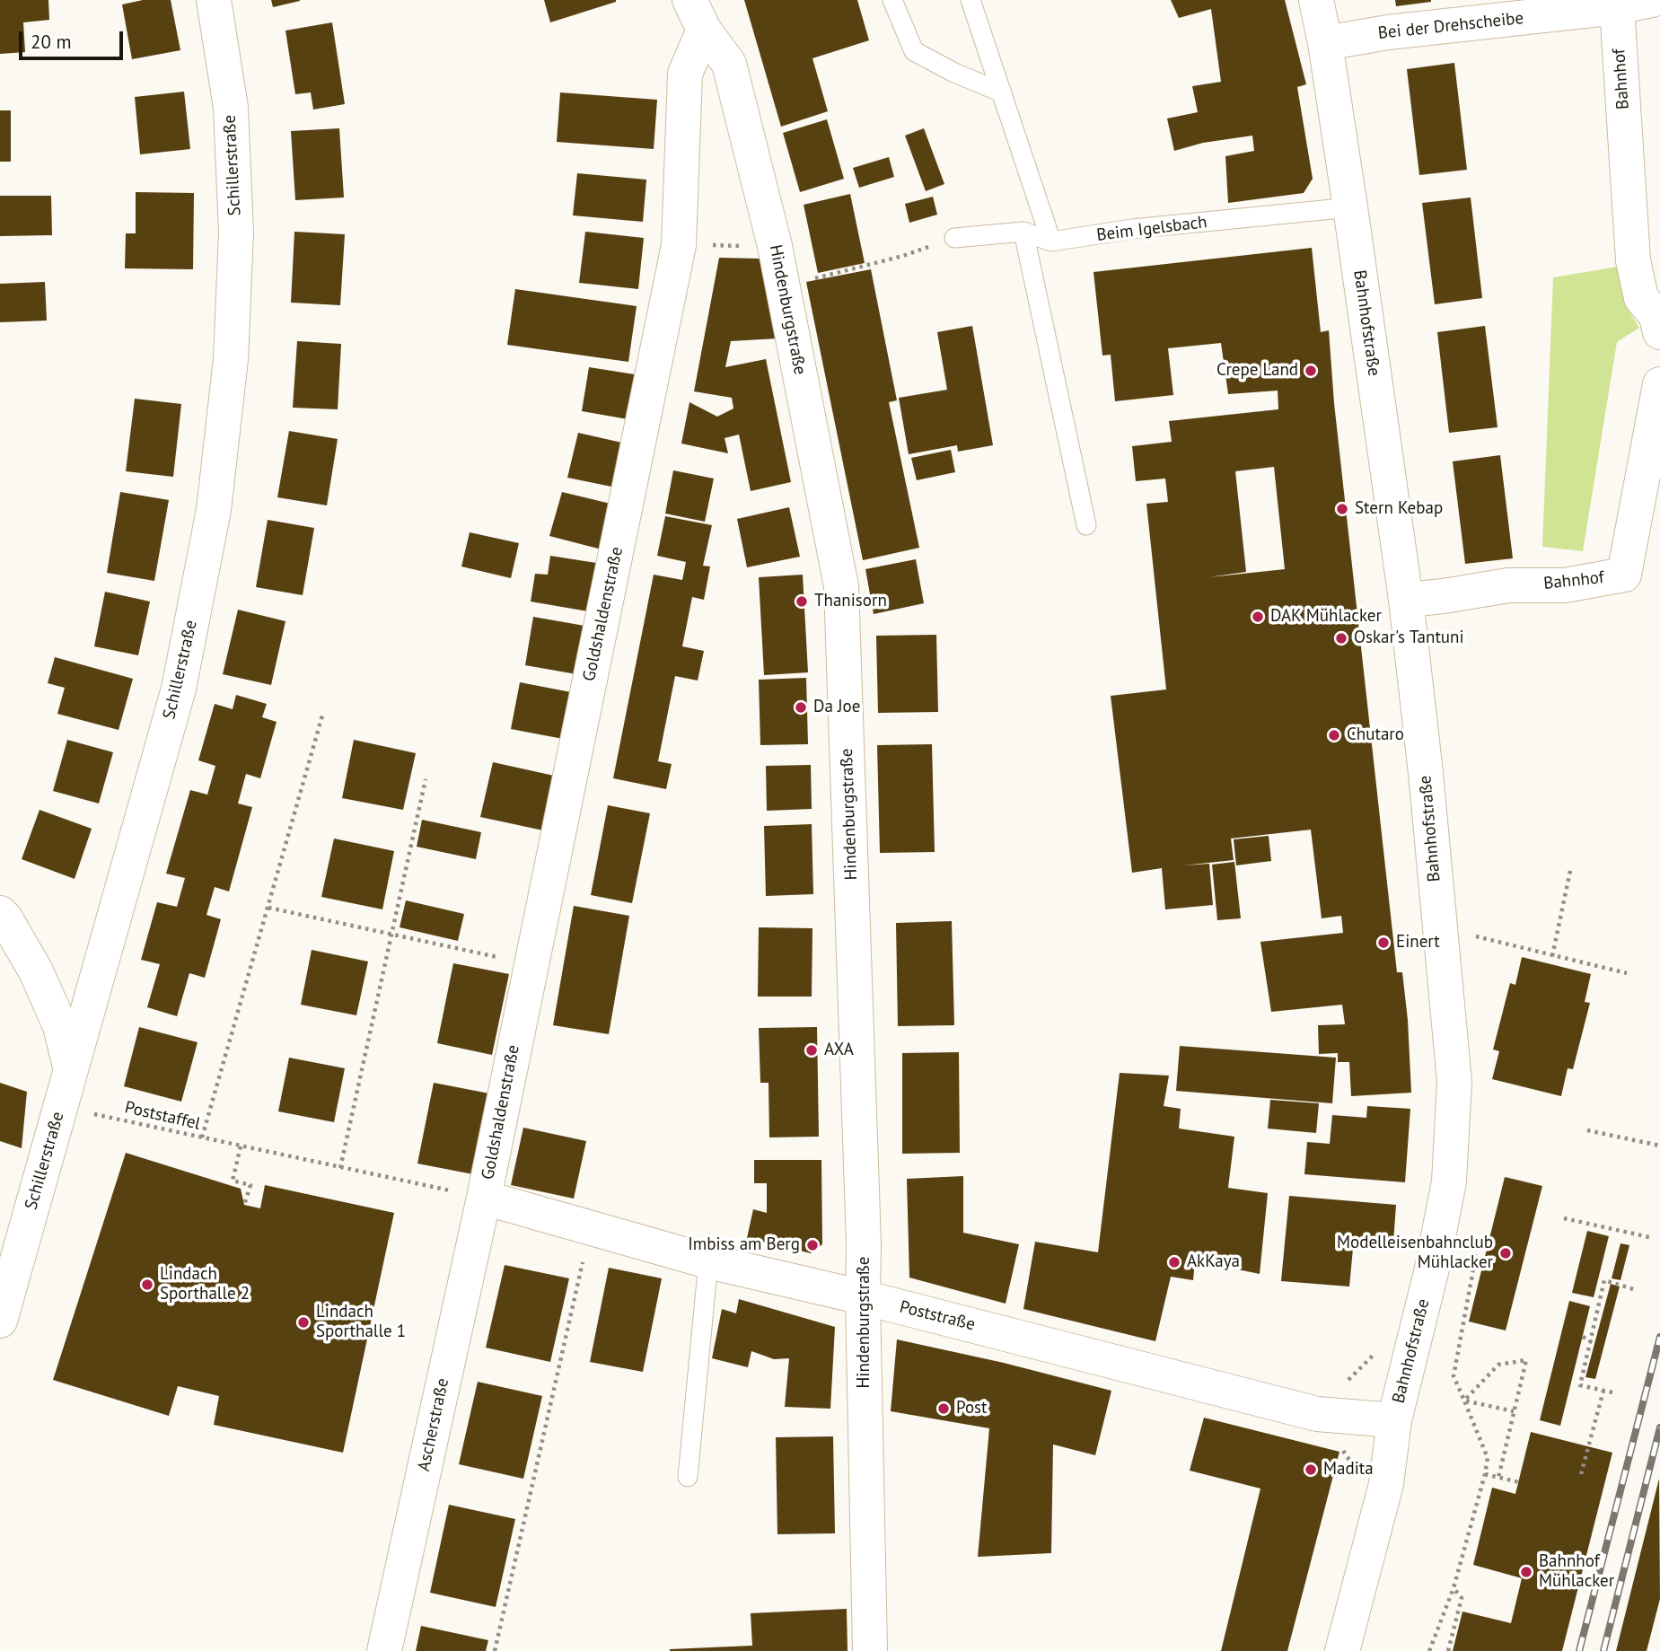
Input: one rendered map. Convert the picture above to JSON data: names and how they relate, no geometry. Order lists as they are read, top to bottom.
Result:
{
  "streets": {
    "street": [
      "Bei der Drehscheibe",
      "Bahnhof",
      "Schillerstraße",
      "Hindenburgstraße",
      "Bahnhofstraße",
      "Goldshaldenstraße",
      "Poststraße",
      "Ascherstraße"
    ],
    "lane": ["Beim Igelsbach"],
    "path": ["Poststaffel"]
  },
  "crossings": [
    ["Bei der Drehscheibe", "Bahnhof"],
    ["Bei der Drehscheibe", "Bahnhofstraße"],
    ["Bahnhof", "Bahnhofstraße"],
    ["Beim Igelsbach", "Bahnhofstraße"],
    ["Hindenburgstraße", "Goldshaldenstraße"],
    ["Hindenburgstraße", "Poststraße"],
    ["Bahnhofstraße", "Poststraße"],
    ["Goldshaldenstraße", "Poststraße"],
    ["Goldshaldenstraße", "Ascherstraße"],
    ["Poststraße", "Ascherstraße"]
  ],
  "places": [
    "Crepe Land",
    "Stern Kebap",
    "Thanisorn",
    "DAK Mühlacker",
    "Oskar's Tantuni",
    "Da Joe",
    "Chutaro",
    "Einert",
    "AXA",
    "Imbiss am Berg",
    "Modelleisenbahnclub Mühlacker",
    "AkKaya",
    "Lindach Sporthalle 2",
    "Lindach Sporthalle 1",
    "Post",
    "Madita",
    "Bahnhof Mühlacker"
  ],
  "scale_bar": "20 m"
}
